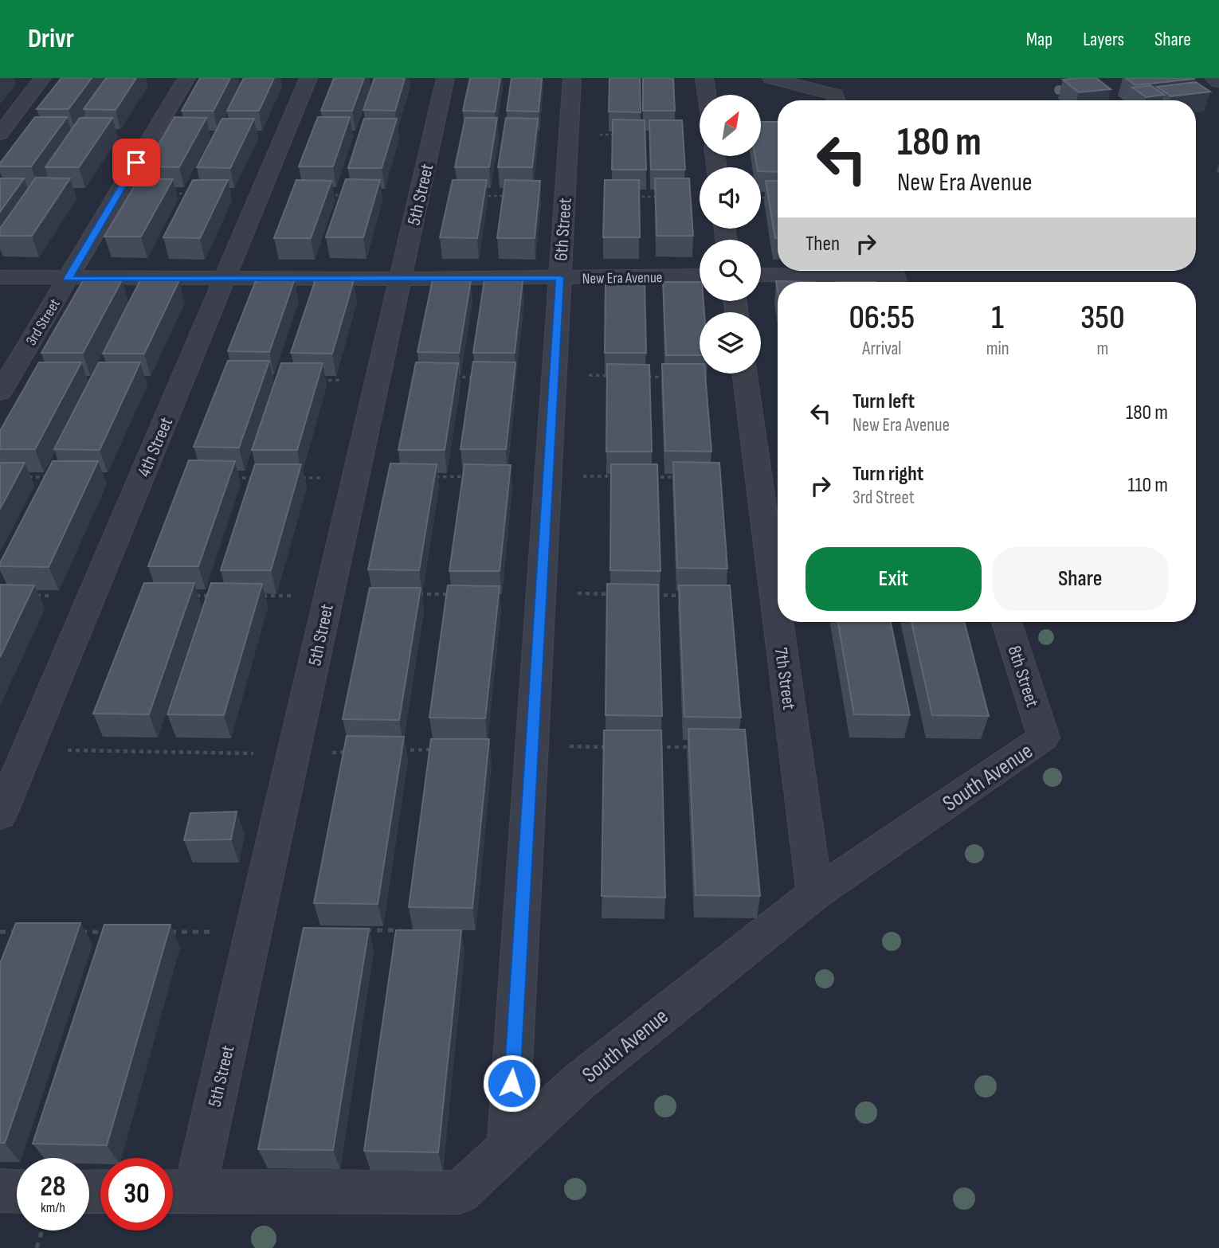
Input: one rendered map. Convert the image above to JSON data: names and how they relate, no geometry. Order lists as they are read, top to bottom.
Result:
{
  "streets": {
    "street": [
      "5th Street",
      "6th Street",
      "New Era Avenue",
      "3rd Street",
      "4th Street",
      "8th Street",
      "7th Street",
      "South Avenue"
    ]
  },
  "crossings": [
    ["5th Street", "New Era Avenue"],
    ["5th Street", "South Avenue"],
    ["6th Street", "New Era Avenue"],
    ["6th Street", "South Avenue"],
    ["New Era Avenue", "3rd Street"],
    ["New Era Avenue", "4th Street"],
    ["8th Street", "South Avenue"],
    ["7th Street", "South Avenue"]
  ],
  "north": "top right",
  "page": {
    "header": "Drivr",
    "nav": ["Map", "Layers", "Share"],
    "turn": ["180 m", "New Era Avenue"],
    "then": "Then",
    "eta": [
      "06:55",
      "Arrival",
      "1",
      "min",
      "350",
      "m"
    ],
    "list": [
      {
        "name": "Turn left",
        "note": "New Era Avenue",
        "value": "180 m"
      },
      {
        "name": "Turn right",
        "note": "3rd Street",
        "value": "110 m"
      }
    ],
    "buttons": ["Exit", "Share"],
    "speed": "28 km/h",
    "limit": "30"
  }
}
